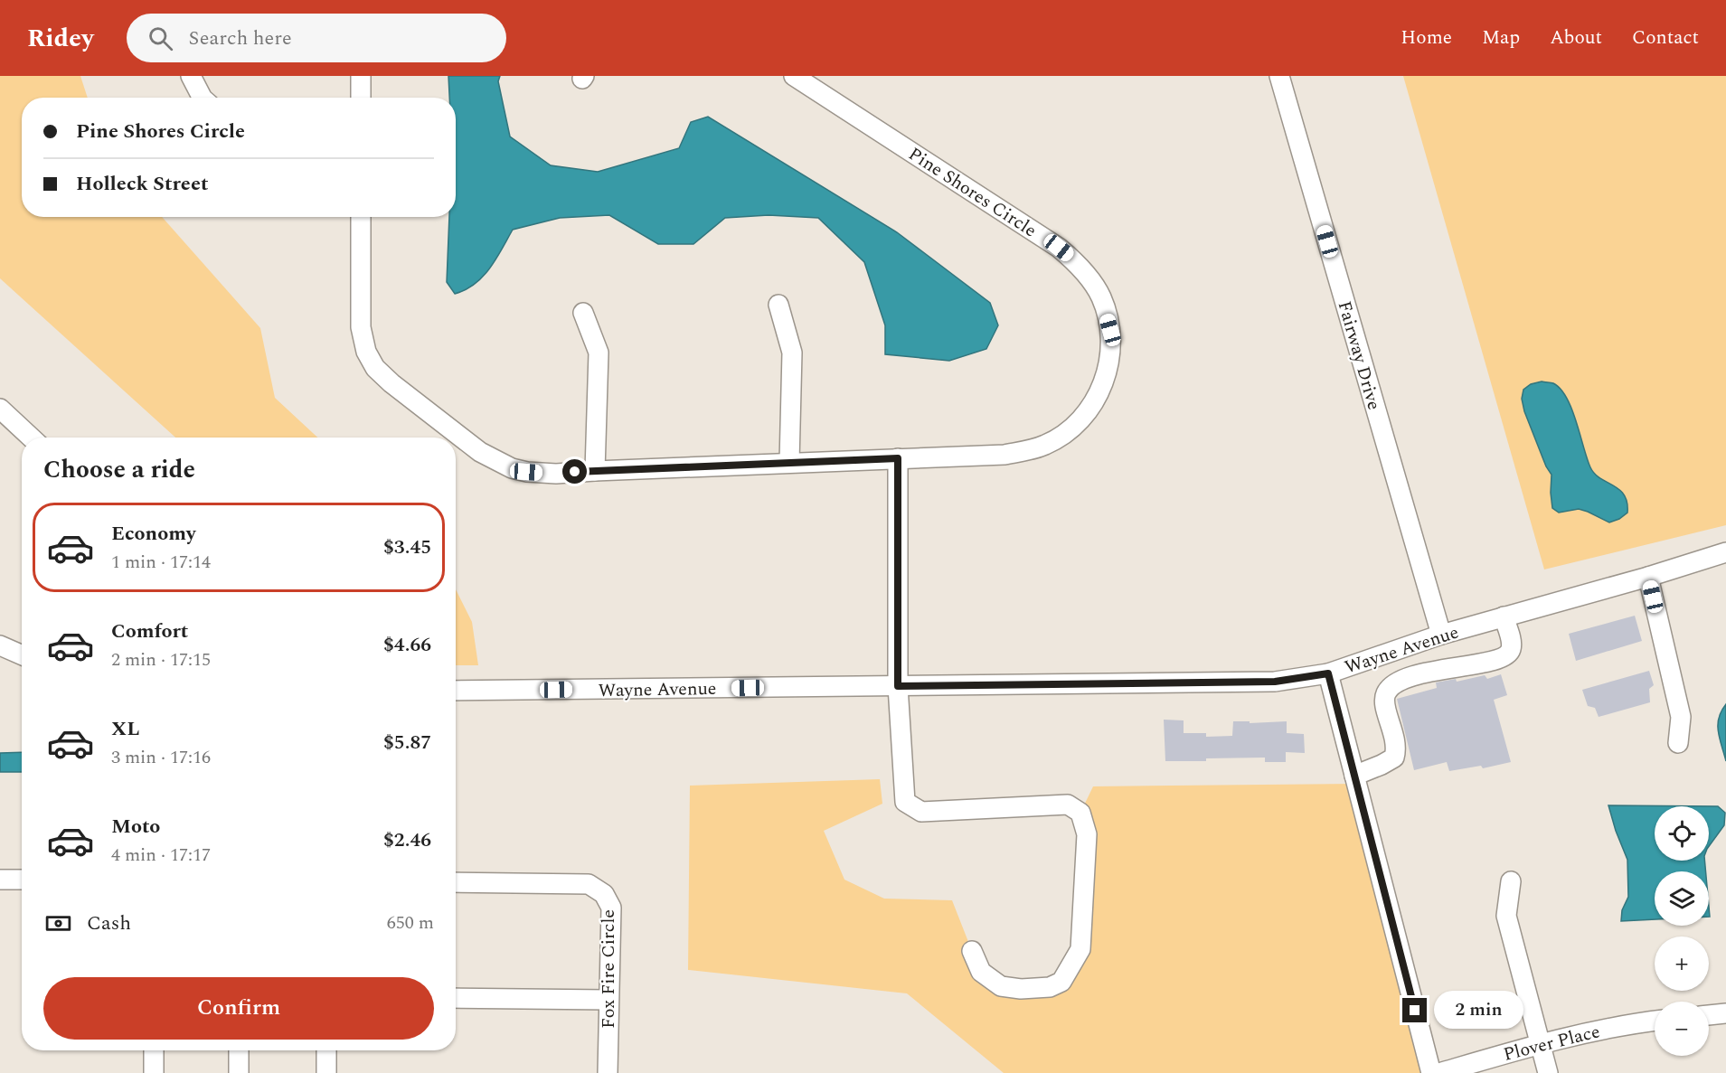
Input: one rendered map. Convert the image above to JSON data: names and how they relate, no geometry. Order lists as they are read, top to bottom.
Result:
{
  "streets": {
    "street": [
      "Pine Shores Circle",
      "Fairway Drive",
      "Wayne Avenue",
      "Fox Fire Circle",
      "Plover Place"
    ]
  },
  "crossings": [
    ["Fairway Drive", "Wayne Avenue"]
  ],
  "page": {
    "header": "Ridey",
    "search": "Search here",
    "nav": [
      "Home",
      "Map",
      "About",
      "Contact"
    ],
    "banner": ["Pine Shores Circle", "Holleck Street"],
    "heading": "Choose a ride",
    "list": [
      {
        "name": "Economy",
        "note": "1 min · 17:14",
        "value": "$3.45"
      },
      {
        "name": "Comfort",
        "note": "2 min · 17:15",
        "value": "$4.66"
      },
      {
        "name": "XL",
        "note": "3 min · 17:16",
        "value": "$5.87"
      },
      {
        "name": "Moto",
        "note": "4 min · 17:17",
        "value": "$2.46"
      }
    ],
    "map_buttons": ["+", "−"],
    "pay": ["Cash", "650 m"],
    "buttons": "Confirm",
    "bubble": "2 min"
  }
}
